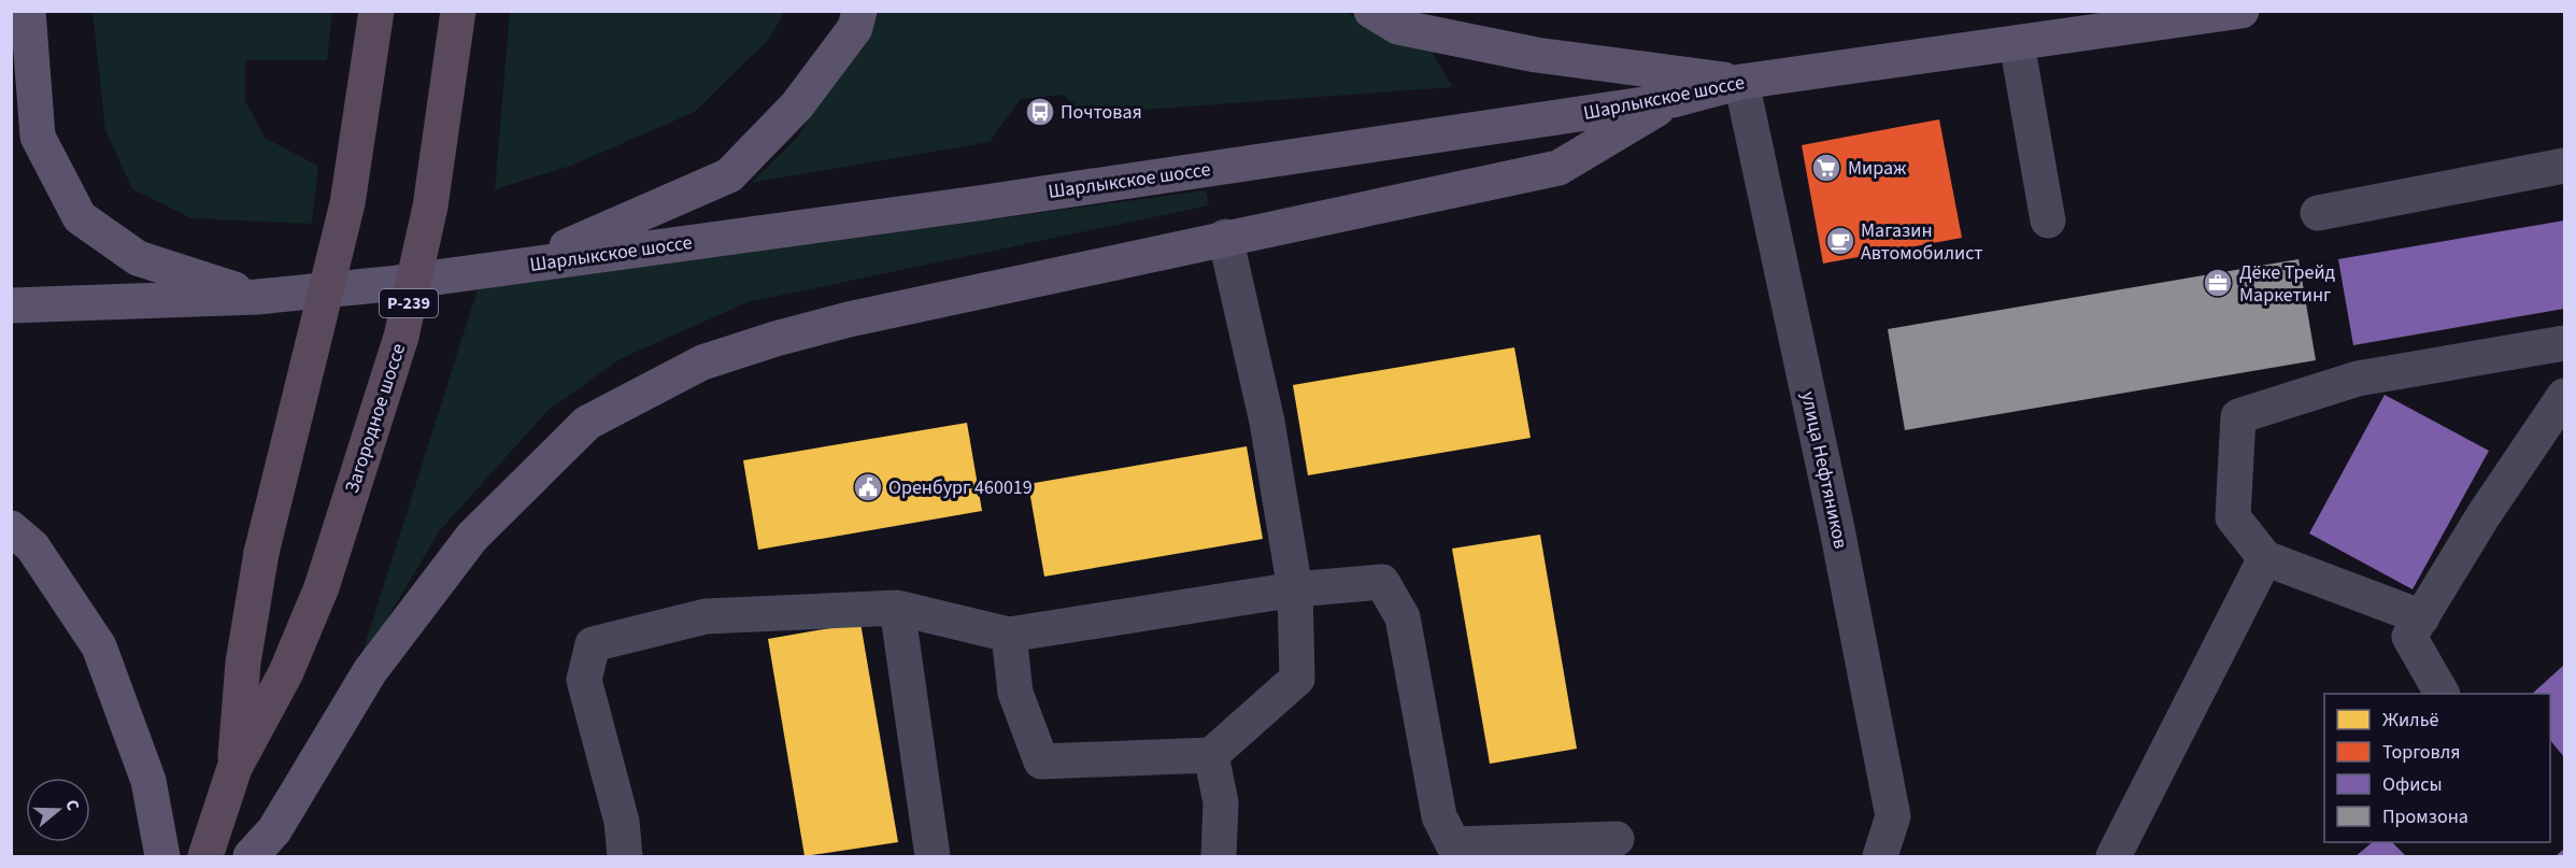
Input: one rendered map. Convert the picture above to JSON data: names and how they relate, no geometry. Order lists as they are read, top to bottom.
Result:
{
  "streets": {
    "highway": ["Р-239", "Загородное шоссе"],
    "main road": ["Шарлыкское шоссе"],
    "street": ["улица Нефтяников"]
  },
  "crossings": [
    ["Шарлыкское шоссе", "улица Нефтяников"]
  ],
  "places": {
    "bus stop": ["Почтовая"],
    "supermarket": ["Мираж"],
    "cafe": ["Магазин Автомобилист"],
    "office": ["Дёке Трейд Маркетинг"],
    "public building": ["Оренбург 460019"]
  },
  "legend": [
    "Жильё",
    "Торговля",
    "Офисы",
    "Промзона"
  ],
  "north": "right"
}
